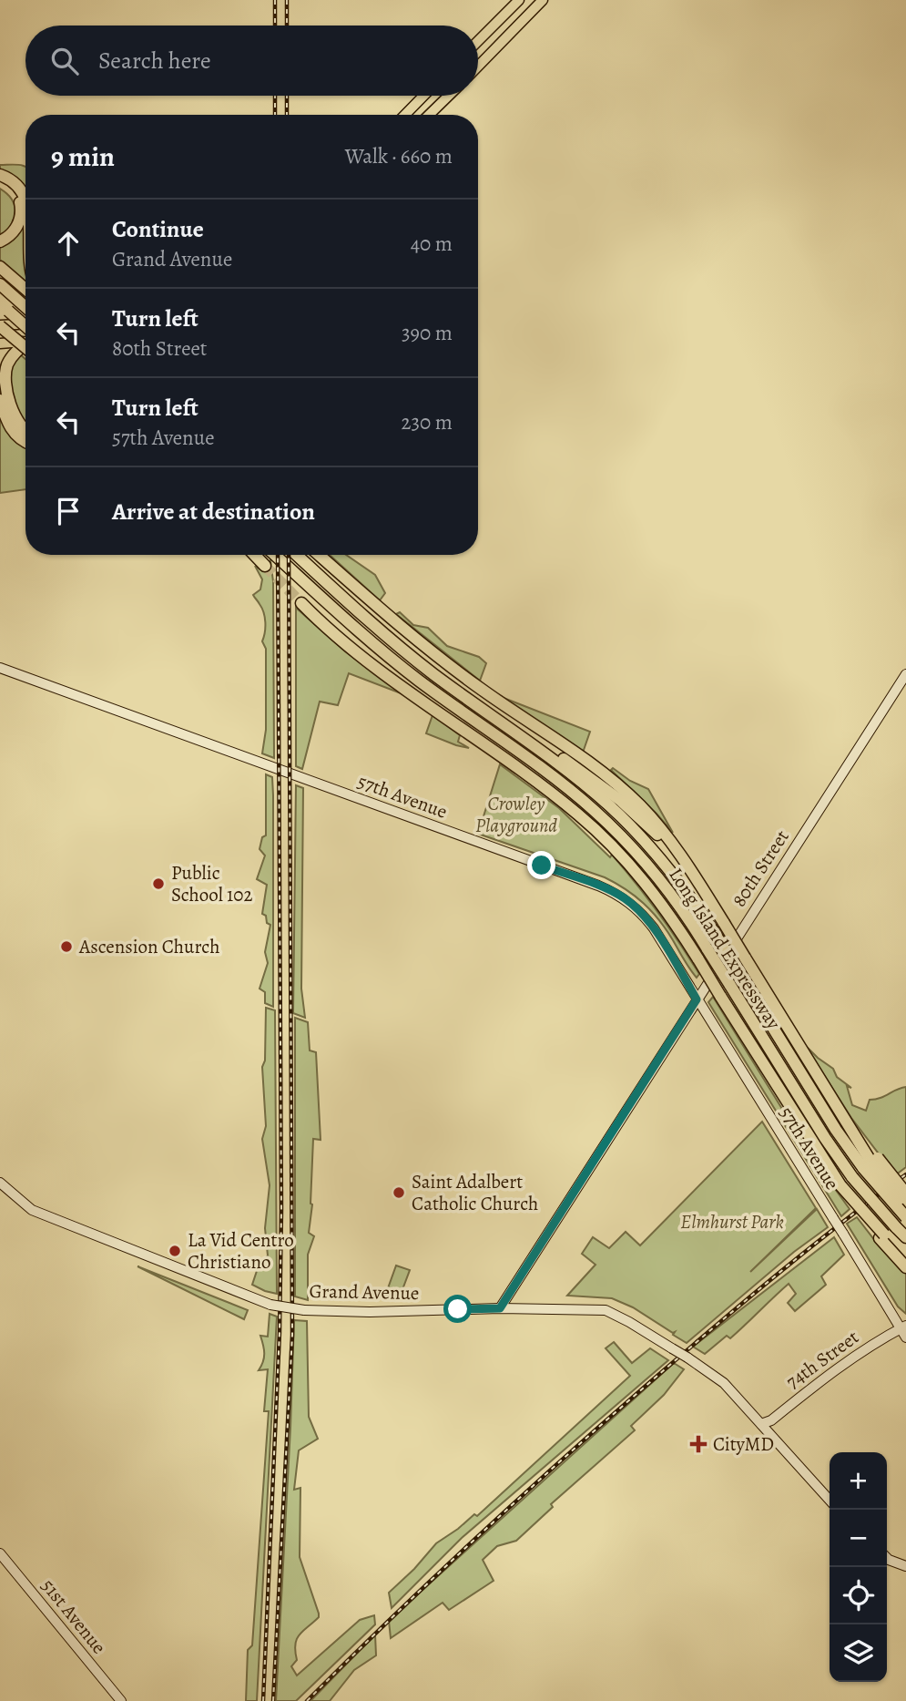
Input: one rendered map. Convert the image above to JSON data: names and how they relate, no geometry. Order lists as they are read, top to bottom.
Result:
{
  "streets": {
    "highway": ["Long Island Expressway"],
    "street": [
      "57th Avenue",
      "80th Street",
      "Grand Avenue",
      "74th Street",
      "51st Avenue"
    ]
  },
  "crossings": [
    ["57th Avenue", "80th Street"],
    ["57th Avenue", "74th Street"],
    ["80th Street", "Grand Avenue"],
    ["Grand Avenue", "74th Street"]
  ],
  "parks": ["Crowley Playground", "Elmhurst Park"],
  "places": {
    "other": [
      "Public School 102",
      "Ascension Church",
      "Saint Adalbert Catholic Church",
      "La Vid Centro Christiano"
    ],
    "health": ["CityMD"]
  },
  "page": {
    "search": "Search here",
    "heading": ["9 min", "Walk · 660 m"],
    "list": [
      ["Continue", "Grand Avenue", "40 m"],
      ["Turn left", "80th Street", "390 m"],
      ["Turn left", "57th Avenue", "230 m"],
      "Arrive at destination"
    ],
    "map_buttons": ["+", "−"]
  }
}
